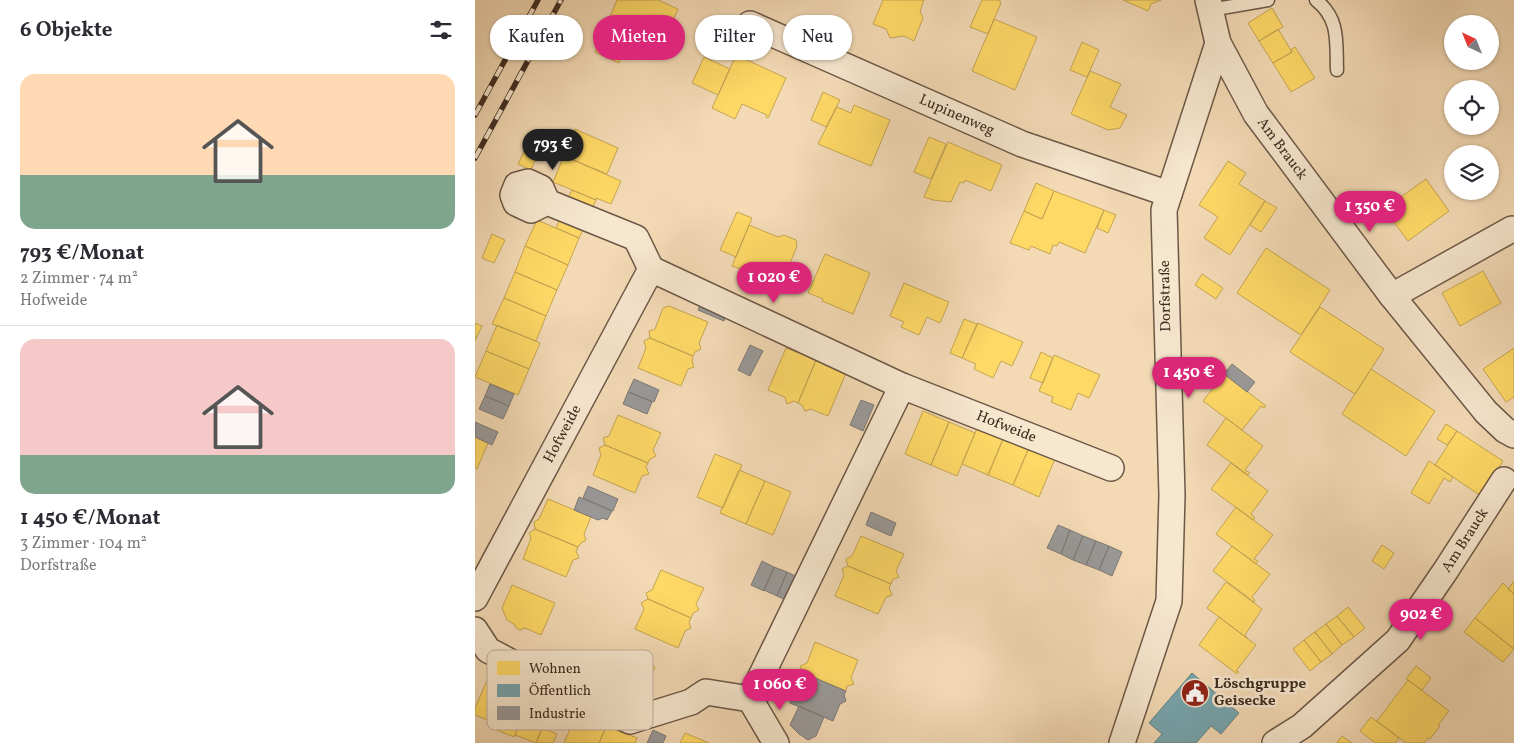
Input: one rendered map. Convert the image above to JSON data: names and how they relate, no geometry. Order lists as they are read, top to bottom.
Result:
{
  "streets": {
    "street": [
      "Lupinenweg",
      "Am Brauck",
      "Dorfstraße",
      "Hofweide"
    ]
  },
  "crossings": [
    ["Lupinenweg", "Dorfstraße"],
    ["Am Brauck", "Dorfstraße"]
  ],
  "places": {
    "public building": ["Löschgruppe Geisecke"]
  },
  "legend": ["Wohnen", "Öffentlich", "Industrie"],
  "north": "top left",
  "page": {
    "heading": "6 Objekte",
    "chip": [
      "Kaufen",
      "Mieten",
      "Filter",
      "Neu"
    ],
    "list": [
      {
        "name": "793 €/Monat",
        "note": "2 Zimmer · 74 m² · Hofweide"
      },
      {
        "name": "1 450 €/Monat",
        "note": "3 Zimmer · 104 m² · Dorfstraße"
      }
    ],
    "price": [
      "793 €",
      "1 350 €",
      "1 020 €",
      "1 450 €",
      "902 €",
      "1 060 €"
    ]
  }
}
